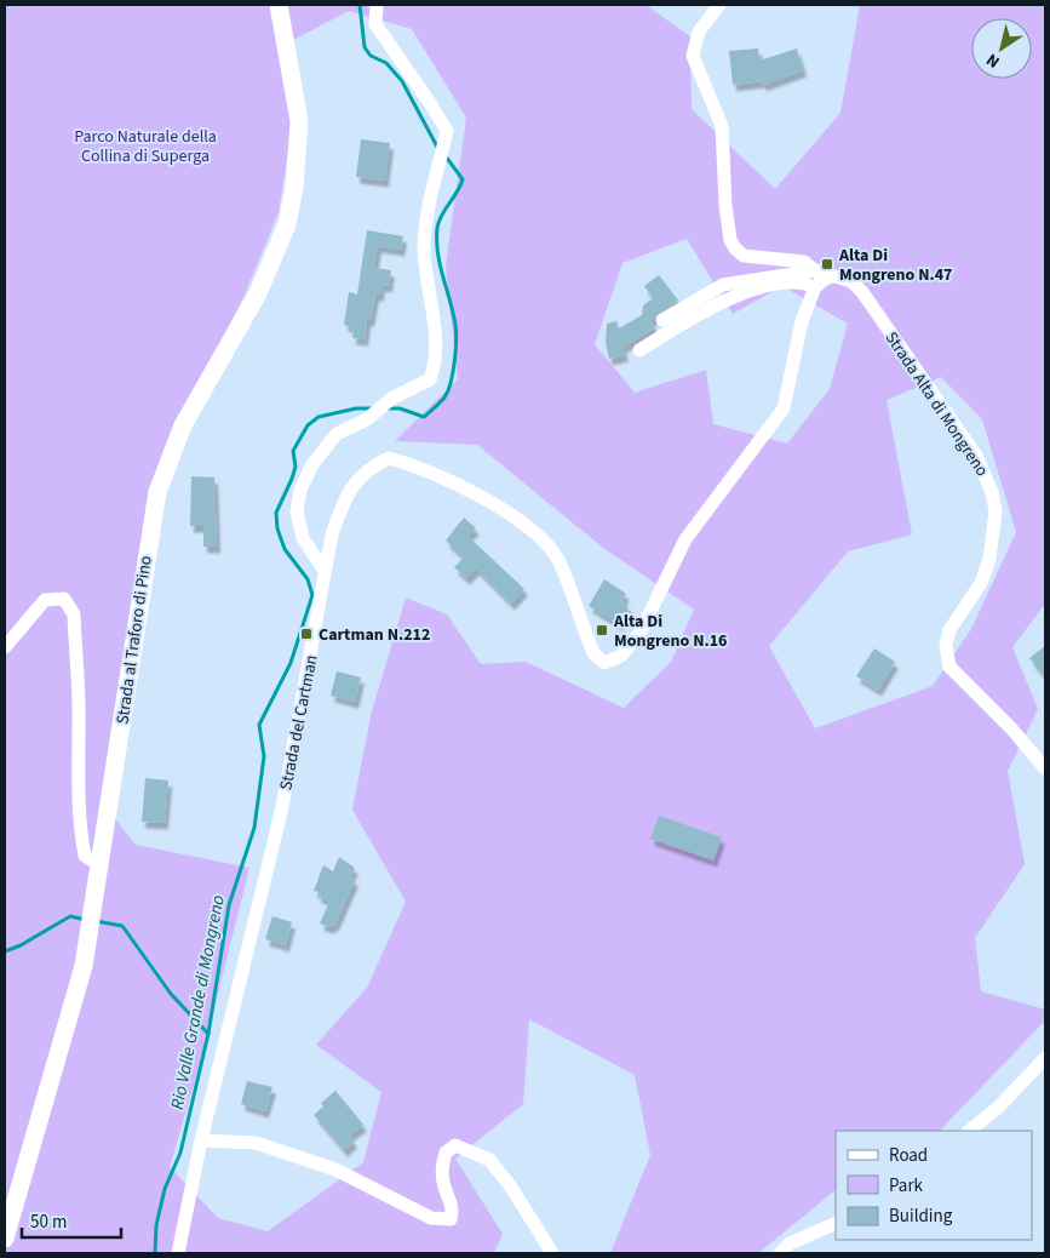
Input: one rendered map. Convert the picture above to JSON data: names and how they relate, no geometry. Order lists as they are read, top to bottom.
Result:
{
  "streets": {
    "main road": ["Strada al Traforo di Pino"],
    "street": ["Strada Alta di Mongreno", "Strada del Cartman"]
  },
  "water": ["Rio Valle Grande di Mongreno"],
  "parks": ["Parco Naturale della Collina di Superga"],
  "places": {
    "transit": ["Alta Di Mongreno N.47", "Alta Di Mongreno N.16", "Cartman N.212"]
  },
  "legend": ["Road", "Park", "Building"],
  "scale_bar": "50 m",
  "north": "bottom left"
}
